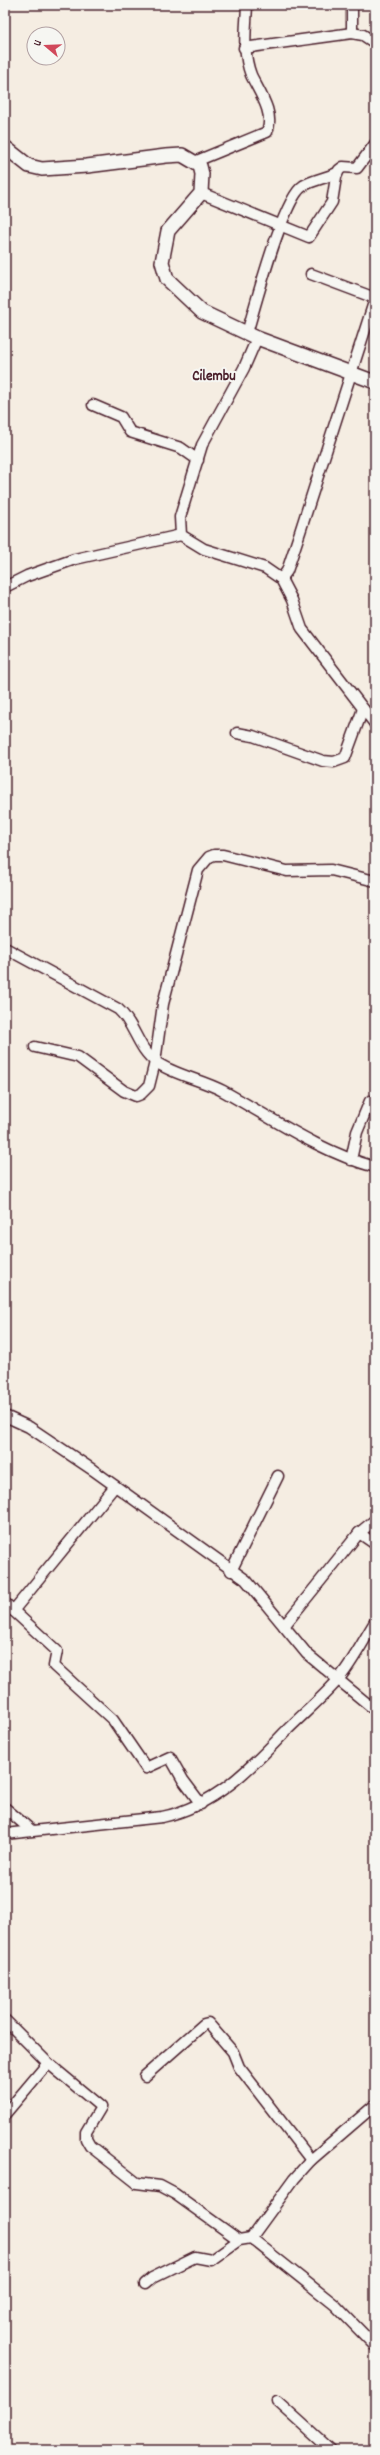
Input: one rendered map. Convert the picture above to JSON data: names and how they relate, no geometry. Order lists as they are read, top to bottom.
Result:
{
  "districts": ["Cilembu"],
  "north": "left"
}
